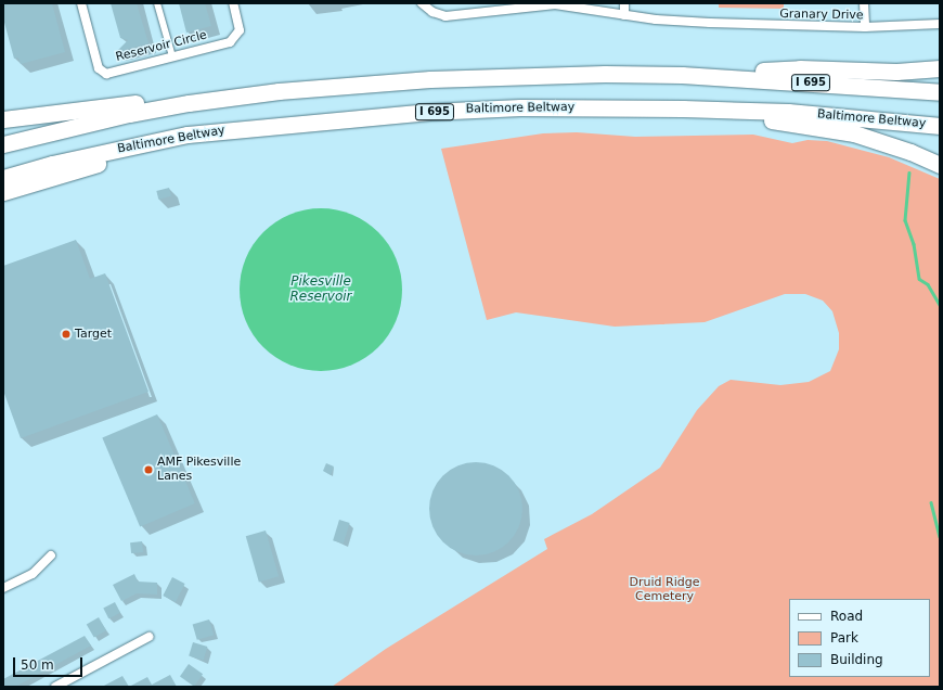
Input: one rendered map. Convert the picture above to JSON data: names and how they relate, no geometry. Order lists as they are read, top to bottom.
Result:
{
  "streets": {
    "highway": ["I 695", "Baltimore Beltway"],
    "street": ["Granary Drive", "Reservoir Circle"]
  },
  "water": ["Pikesville Reservoir"],
  "parks": ["Druid Ridge Cemetery"],
  "places": ["Target", "AMF Pikesville Lanes"],
  "legend": ["Road", "Park", "Building"],
  "scale_bar": "50 m"
}
